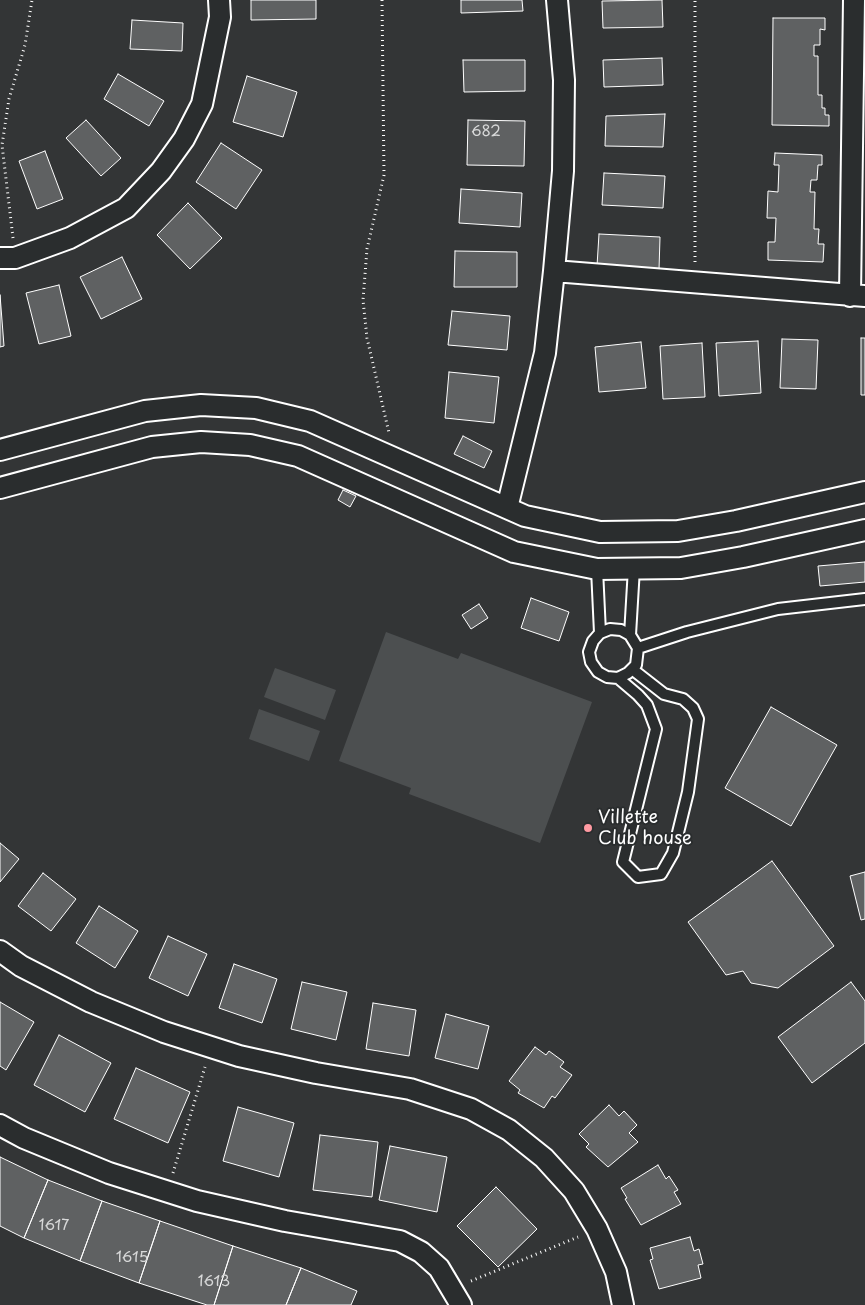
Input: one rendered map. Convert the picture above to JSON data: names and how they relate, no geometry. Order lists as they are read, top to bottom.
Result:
{
  "places": ["Villette Club house"],
  "house_numbers": [
    "682",
    "1617",
    "1615",
    "1613"
  ]
}
